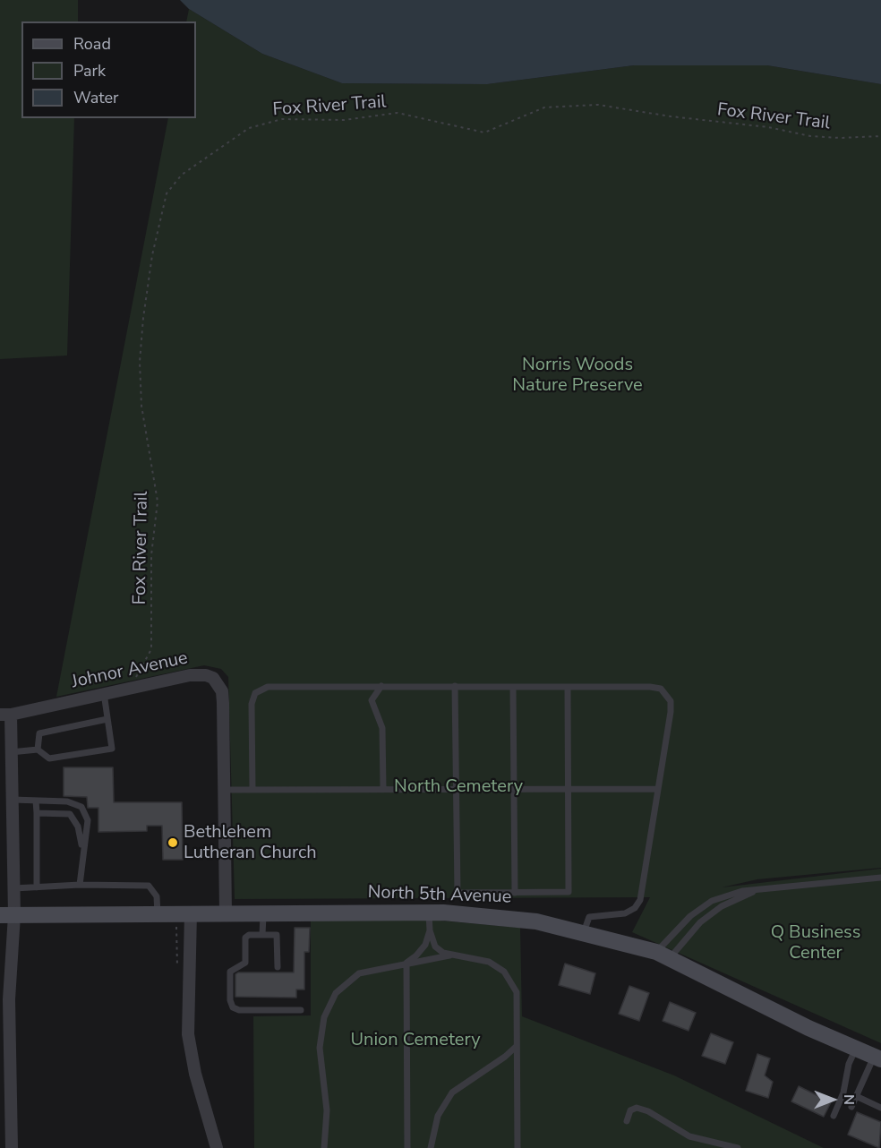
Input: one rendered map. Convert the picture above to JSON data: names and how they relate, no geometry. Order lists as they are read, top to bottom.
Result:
{
  "streets": {
    "main road": ["North 5th Avenue"],
    "street": ["Johnor Avenue"],
    "path": ["Fox River Trail"]
  },
  "crossings": [
    ["Fox River Trail", "Johnor Avenue"],
    ["Johnor Avenue", "North 5th Avenue"]
  ],
  "parks": [
    "Norris Woods Nature Preserve",
    "North Cemetery",
    "Q Business Center",
    "Union Cemetery"
  ],
  "places": ["Bethlehem Lutheran Church"],
  "legend": ["Road", "Park", "Water"],
  "north": "right"
}
